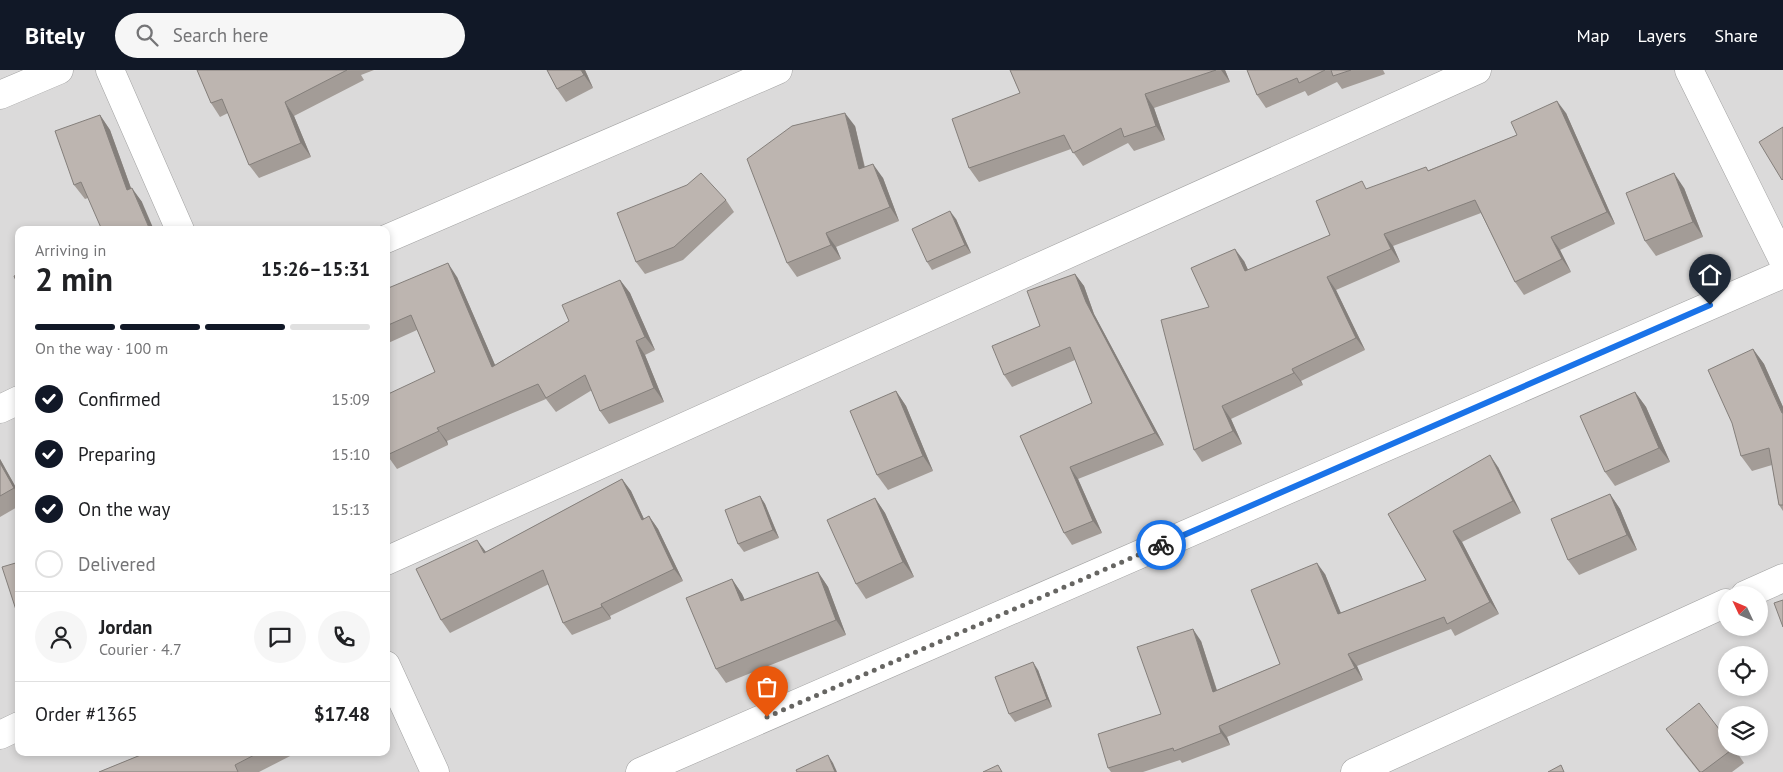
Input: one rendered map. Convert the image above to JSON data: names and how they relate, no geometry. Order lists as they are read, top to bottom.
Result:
{
  "north": "top left",
  "page": {
    "header": "Bitely",
    "search": "Search here",
    "nav": ["Map", "Layers", "Share"],
    "heading": ["2 min", "Arriving in", "15:26–15:31"],
    "panel": [
      "Jordan",
      "Courier · 4.7",
      "Order #1365",
      "$17.48"
    ],
    "bar": "On the way · 100 m",
    "list": [
      ["Confirmed", "15:09"],
      ["Preparing", "15:10"],
      ["On the way", "15:13"],
      "Delivered"
    ]
  }
}
